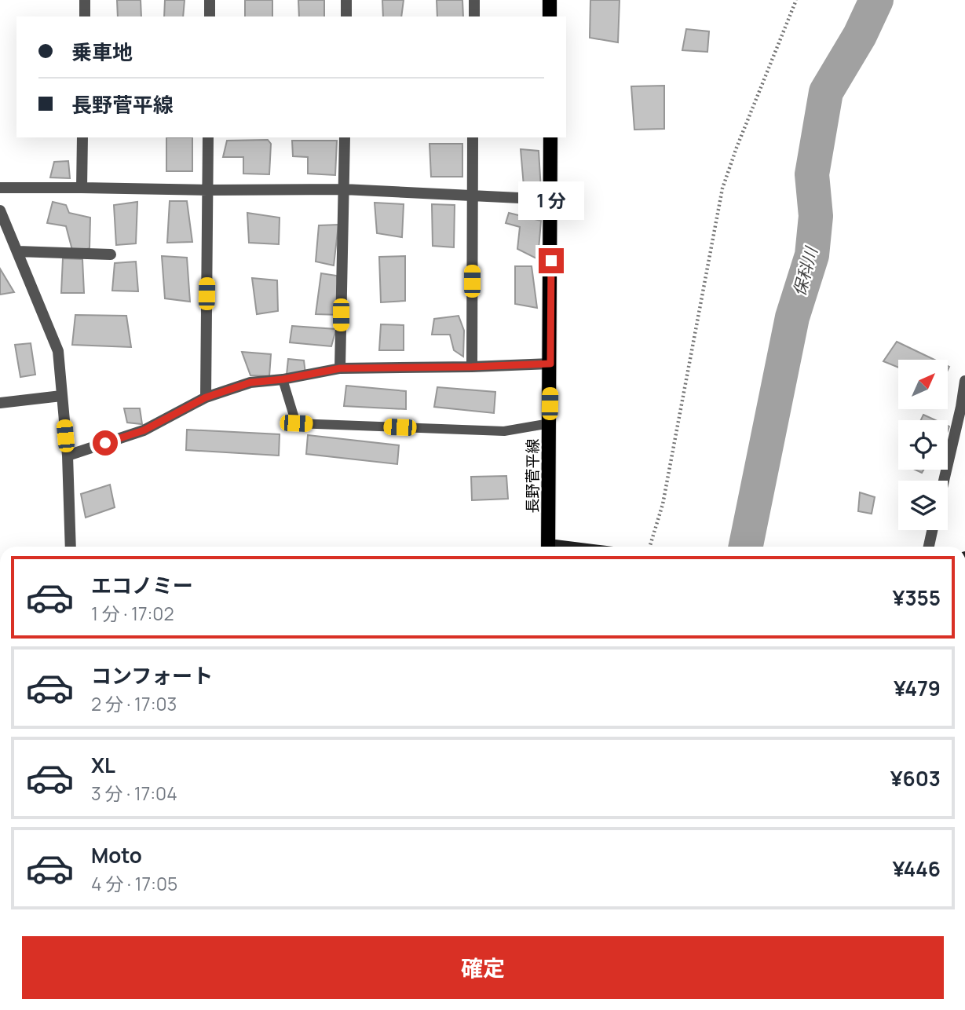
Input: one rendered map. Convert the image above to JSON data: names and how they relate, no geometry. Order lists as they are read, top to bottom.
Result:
{
  "streets": {
    "main road": ["長野菅平線"]
  },
  "water": ["保科川"],
  "north": "top right",
  "page": {
    "banner": ["乗車地", "長野菅平線"],
    "bubble": "1 分",
    "list": [
      {
        "name": "エコノミー",
        "note": "1 分 · 17:02",
        "value": "¥355"
      },
      {
        "name": "コンフォート",
        "note": "2 分 · 17:03",
        "value": "¥479"
      },
      {
        "name": "XL",
        "note": "3 分 · 17:04",
        "value": "¥603"
      },
      {
        "name": "Moto",
        "note": "4 分 · 17:05",
        "value": "¥446"
      }
    ],
    "buttons": "確定"
  }
}
